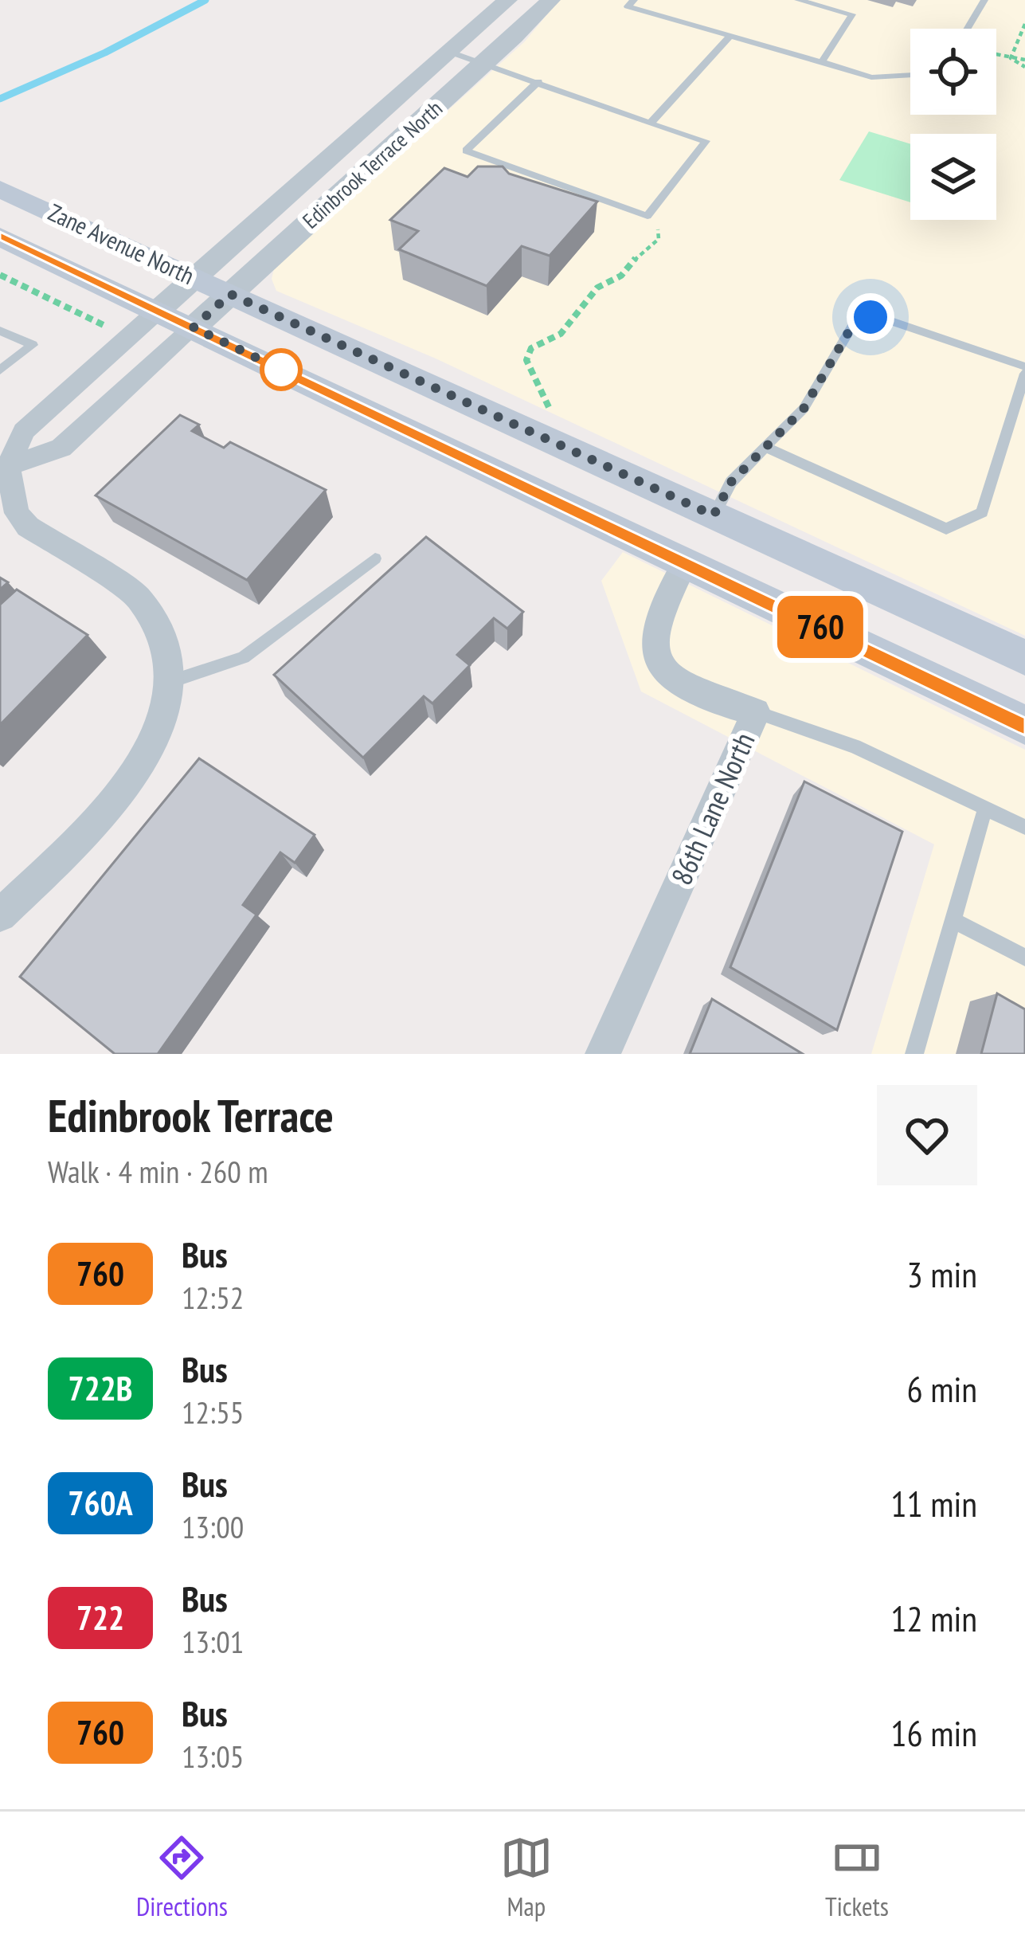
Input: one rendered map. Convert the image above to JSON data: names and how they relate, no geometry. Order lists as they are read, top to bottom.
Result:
{
  "streets": {
    "main road": ["Zane Avenue North"],
    "street": ["Edinbrook Terrace North", "86th Lane North"]
  },
  "crossings": [
    ["Edinbrook Terrace North", "Zane Avenue North"],
    ["Zane Avenue North", "86th Lane North"]
  ],
  "lines": ["bus line 760"],
  "page": {
    "on_map": "760",
    "heading": ["Edinbrook Terrace", "Walk · 4 min · 260 m"],
    "list": [
      {
        "mark": "760",
        "name": "Bus",
        "note": "12:52",
        "value": "3 min"
      },
      {
        "mark": "722B",
        "name": "Bus",
        "note": "12:55",
        "value": "6 min"
      },
      {
        "mark": "760A",
        "name": "Bus",
        "note": "13:00",
        "value": "11 min"
      },
      {
        "mark": "722",
        "name": "Bus",
        "note": "13:01",
        "value": "12 min"
      },
      {
        "mark": "760",
        "name": "Bus",
        "note": "13:05",
        "value": "16 min"
      }
    ],
    "tabs": ["Directions", "Map", "Tickets"]
  }
}
